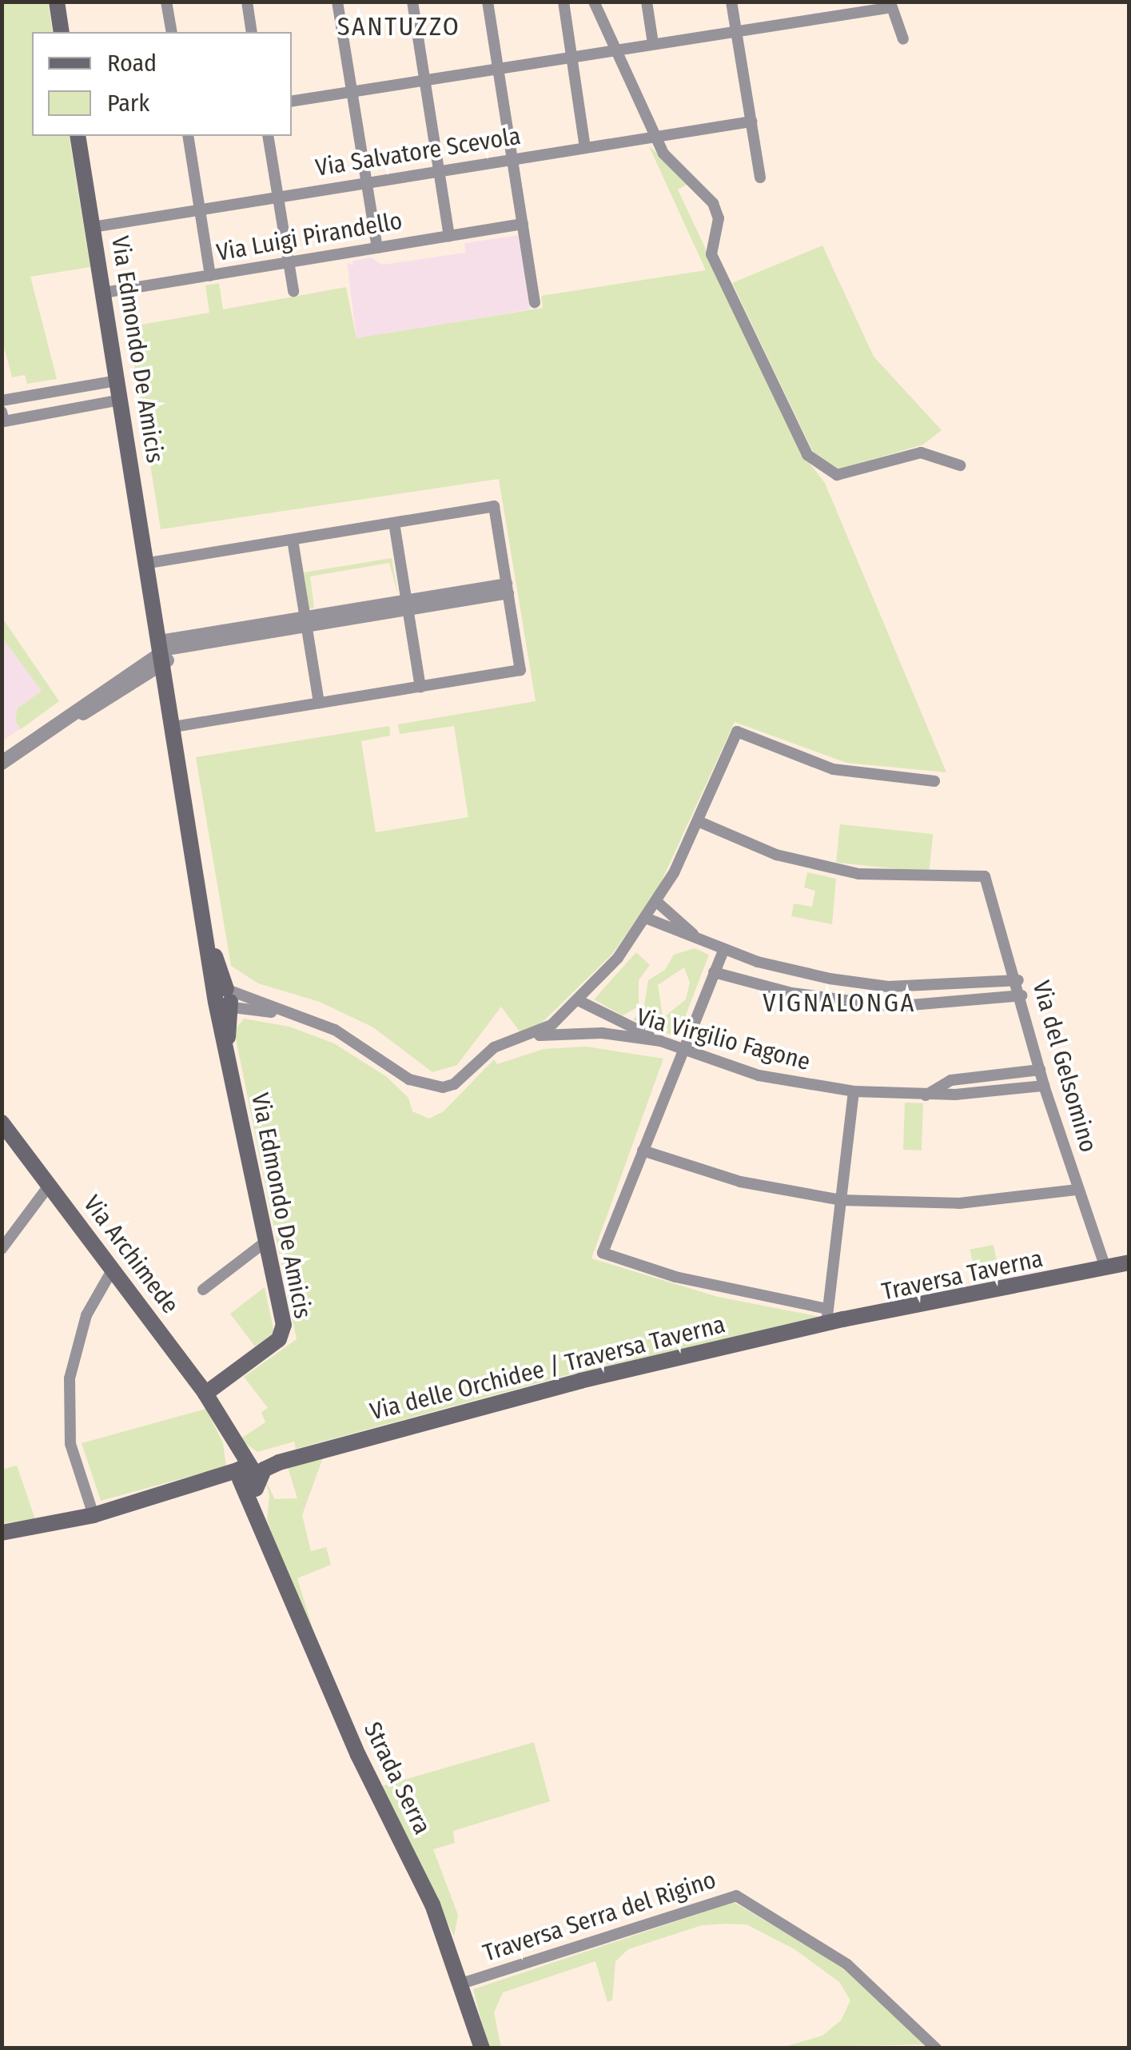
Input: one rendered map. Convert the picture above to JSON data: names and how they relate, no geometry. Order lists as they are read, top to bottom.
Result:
{
  "streets": {
    "main road": [
      "Via Edmondo De Amicis",
      "Via Archimede",
      "Via delle Orchidee / Traversa Taverna",
      "Strada Serra"
    ],
    "street": [
      "Via Salvatore Scevola",
      "Via Luigi Pirandello",
      "Via Virgilio Fagone",
      "Via del Gelsomino",
      "Traversa Serra del Rigino"
    ]
  },
  "crossings": [
    ["Via Salvatore Scevola", "Via Edmondo De Amicis"],
    ["Via Luigi Pirandello", "Via Edmondo De Amicis"],
    ["Via Edmondo De Amicis", "Via Archimede"],
    ["Via Virgilio Fagone", "Via del Gelsomino"],
    ["Via del Gelsomino", "Via delle Orchidee / Traversa Taverna"],
    ["Via Archimede", "Via delle Orchidee / Traversa Taverna"],
    ["Via Archimede", "Strada Serra"],
    ["Via delle Orchidee / Traversa Taverna", "Strada Serra"],
    ["Strada Serra", "Traversa Serra del Rigino"]
  ],
  "districts": ["SANTUZZO", "VIGNALONGA"],
  "legend": ["Road", "Park"]
}
